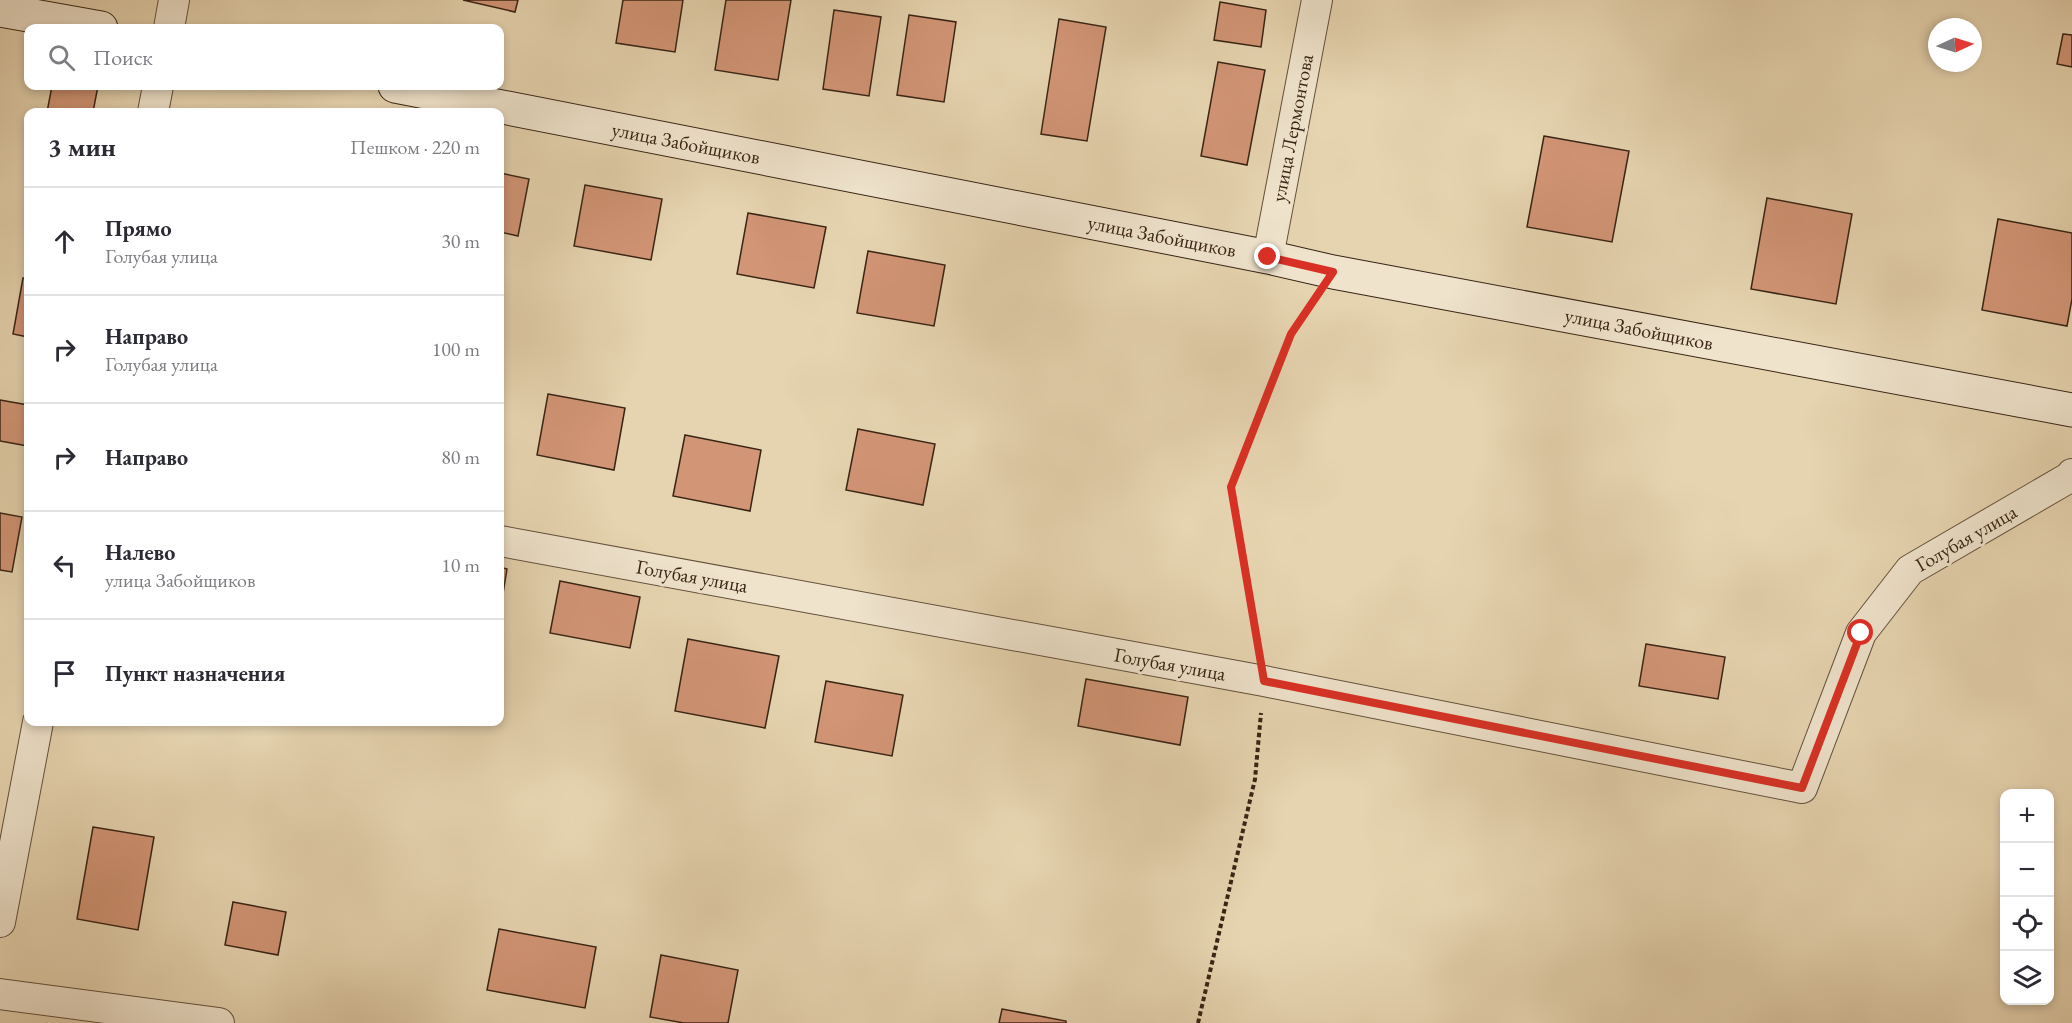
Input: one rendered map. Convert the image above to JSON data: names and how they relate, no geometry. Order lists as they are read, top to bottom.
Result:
{
  "streets": {
    "street": ["улица Лермонтова", "улица Забойщиков", "Голубая улица"]
  },
  "crossings": [
    ["улица Лермонтова", "улица Забойщиков"]
  ],
  "north": "right",
  "page": {
    "search": "Поиск",
    "heading": ["3 мин", "Пешком · 220 m"],
    "list": [
      ["Прямо", "Голубая улица", "30 m"],
      ["Направо", "Голубая улица", "100 m"],
      ["Направо", "80 m"],
      ["Налево", "улица Забойщиков", "10 m"],
      "Пункт назначения"
    ],
    "map_buttons": ["+", "−"]
  }
}
